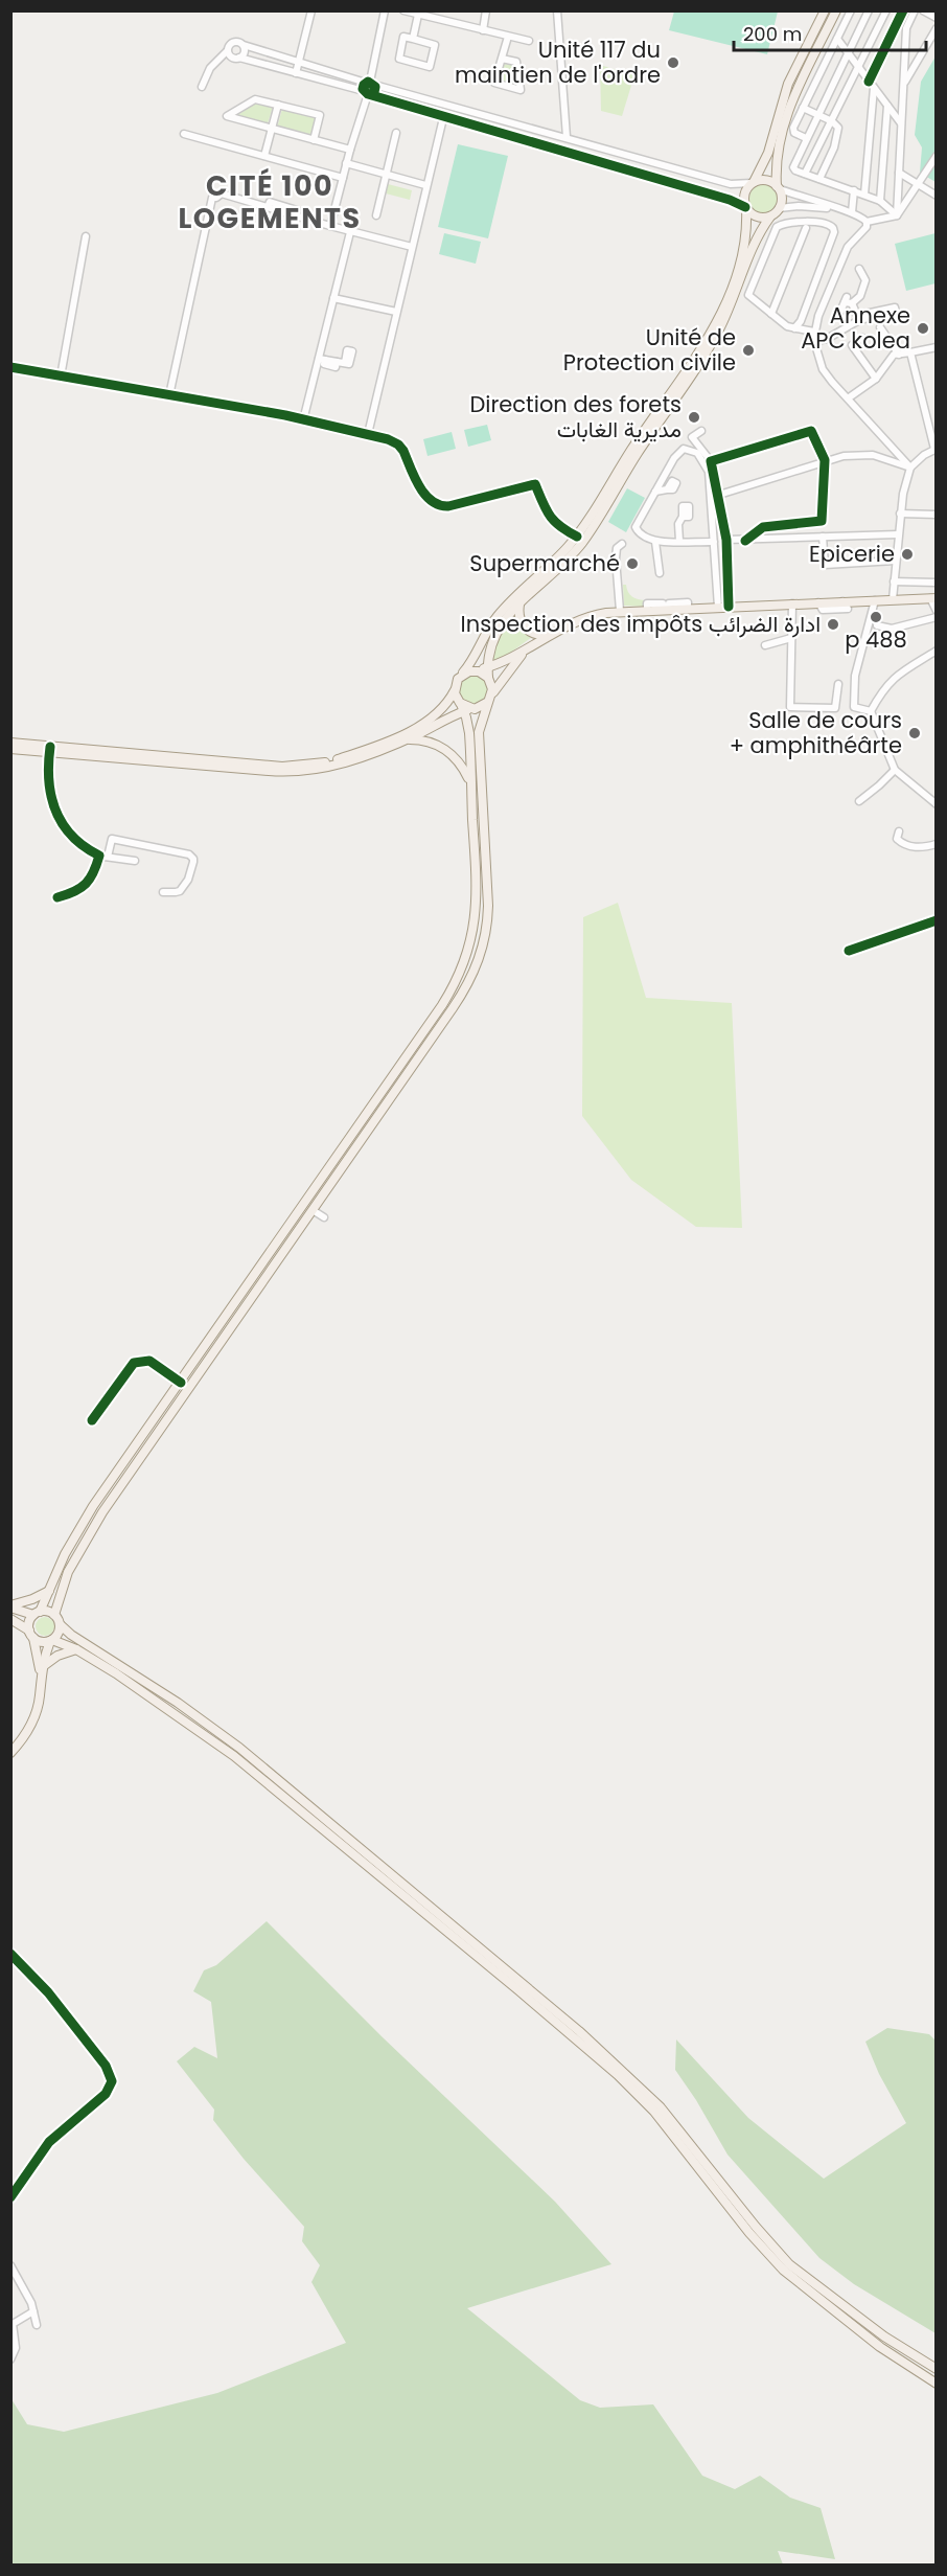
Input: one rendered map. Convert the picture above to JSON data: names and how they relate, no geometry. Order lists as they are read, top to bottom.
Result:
{
  "districts": ["CITÉ 100 LOGEMENTS"],
  "places": [
    "Unité 117 du maintien de l'ordre",
    "Annexe APC kolea",
    "Unité de Protection civile",
    "Direction des forets مديرية الغابات",
    "Epicerie",
    "Supermarché",
    "p 488",
    "Inspection des impôts ادارة الضرائب",
    "Salle de cours + amphithéârte"
  ],
  "scale_bar": "200 m"
}
